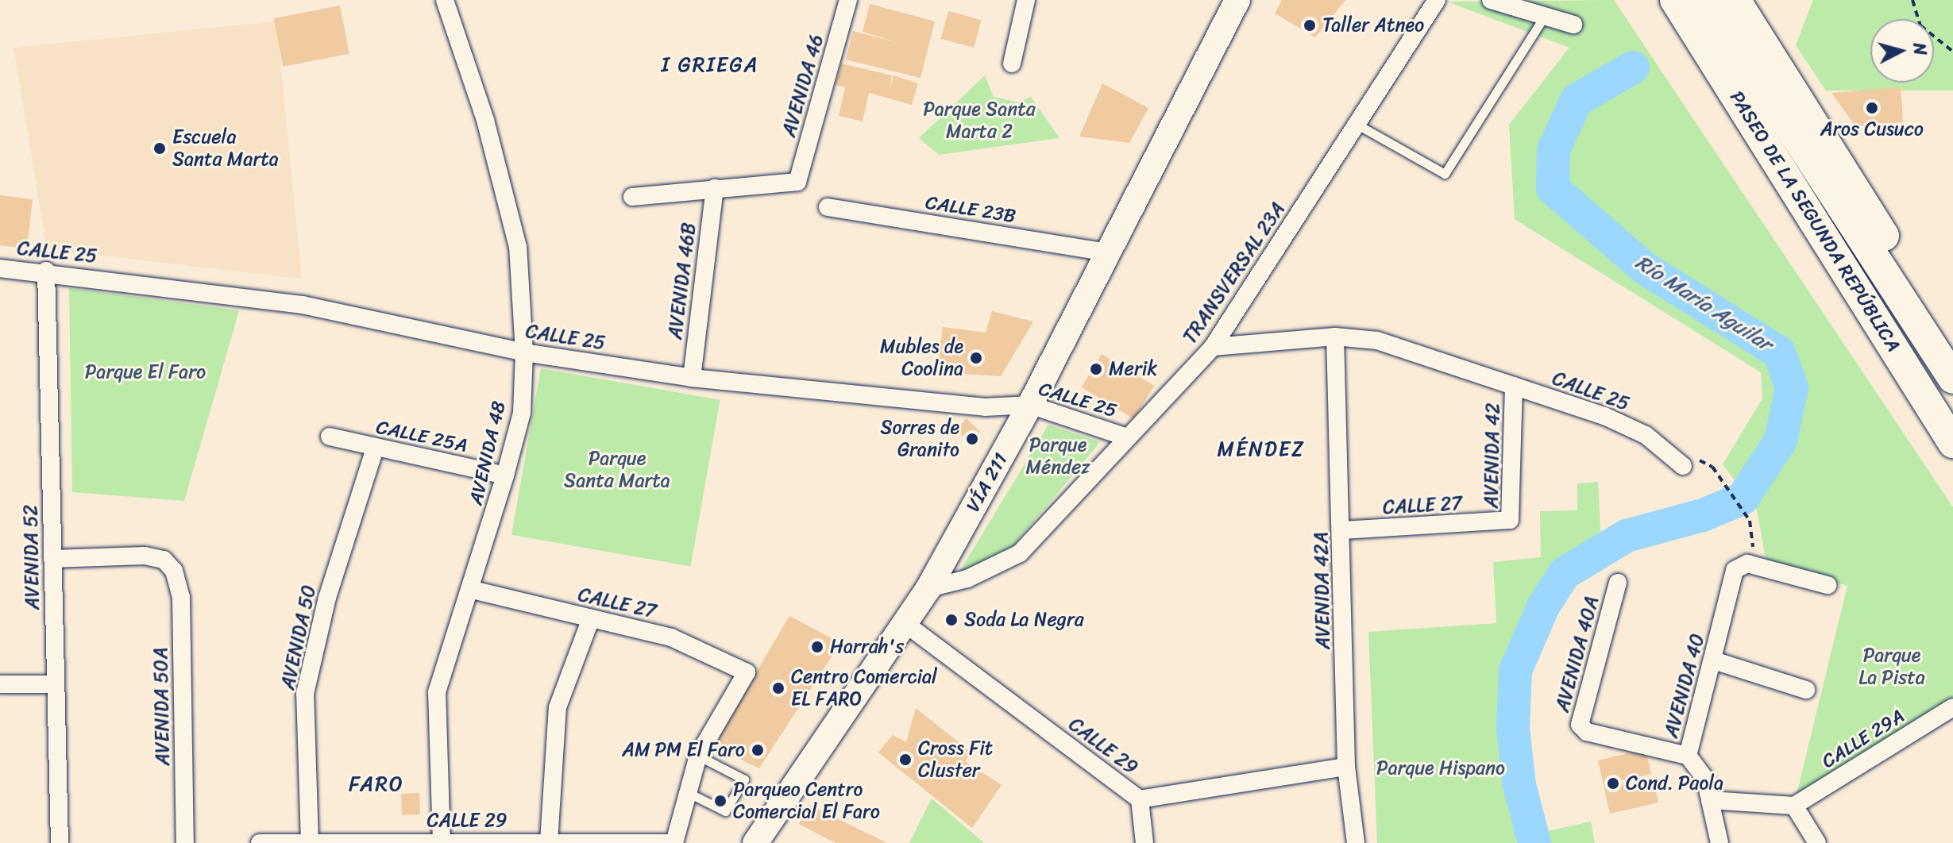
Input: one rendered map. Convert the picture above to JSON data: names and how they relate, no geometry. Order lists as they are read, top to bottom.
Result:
{
  "streets": {
    "highway": ["PASEO DE LA SEGUNDA REPÚBLICA"],
    "main road": ["VÍA 211"],
    "street": [
      "AVENIDA 46",
      "CALLE 23B",
      "CALLE 25",
      "TRANSVERSAL 23A",
      "AVENIDA 46B",
      "CALLE 25A",
      "AVENIDA 48",
      "AVENIDA 42",
      "CALLE 27",
      "AVENIDA 52",
      "AVENIDA 42A",
      "AVENIDA 50",
      "AVENIDA 40A",
      "AVENIDA 40",
      "AVENIDA 50A",
      "CALLE 29A",
      "CALLE 29"
    ]
  },
  "crossings": [
    ["AVENIDA 46", "AVENIDA 46B"],
    ["CALLE 23B", "VÍA 211"],
    ["CALLE 25", "TRANSVERSAL 23A"],
    ["CALLE 25", "AVENIDA 46B"],
    ["CALLE 25", "AVENIDA 48"],
    ["CALLE 25", "AVENIDA 42"],
    ["CALLE 25", "VÍA 211"],
    ["CALLE 25", "AVENIDA 52"],
    ["CALLE 25", "AVENIDA 42A"],
    ["TRANSVERSAL 23A", "VÍA 211"],
    ["CALLE 25A", "AVENIDA 48"],
    ["CALLE 25A", "AVENIDA 50"],
    ["AVENIDA 48", "CALLE 27"],
    ["AVENIDA 48", "CALLE 29"],
    ["AVENIDA 42", "CALLE 27"],
    ["VÍA 211", "CALLE 29"],
    ["CALLE 27", "AVENIDA 42A"],
    ["AVENIDA 52", "AVENIDA 50A"],
    ["AVENIDA 42A", "CALLE 29"],
    ["AVENIDA 50", "CALLE 29"],
    ["AVENIDA 40A", "AVENIDA 40"]
  ],
  "districts": ["I GRIEGA", "MÉNDEZ", "FARO"],
  "water": ["Río María Aguilar"],
  "parks": [
    "Parque Santa Marta 2",
    "Parque El Faro",
    "Parque Méndez",
    "Parque Santa Marta",
    "Parque La Pista",
    "Parque Hispano"
  ],
  "places": [
    "Taller Atneo",
    "Aros Cusuco",
    "Escuela Santa Marta",
    "Mubles de Coolina",
    "Merik",
    "Sorres de Granito",
    "Soda La Negra",
    "Harrah's",
    "Centro Comercial EL FARO",
    "AM PM El Faro",
    "Cross Fit Cluster",
    "Cond. Paola",
    "Parqueo Centro Comercial El Faro"
  ],
  "north": "right"
}
